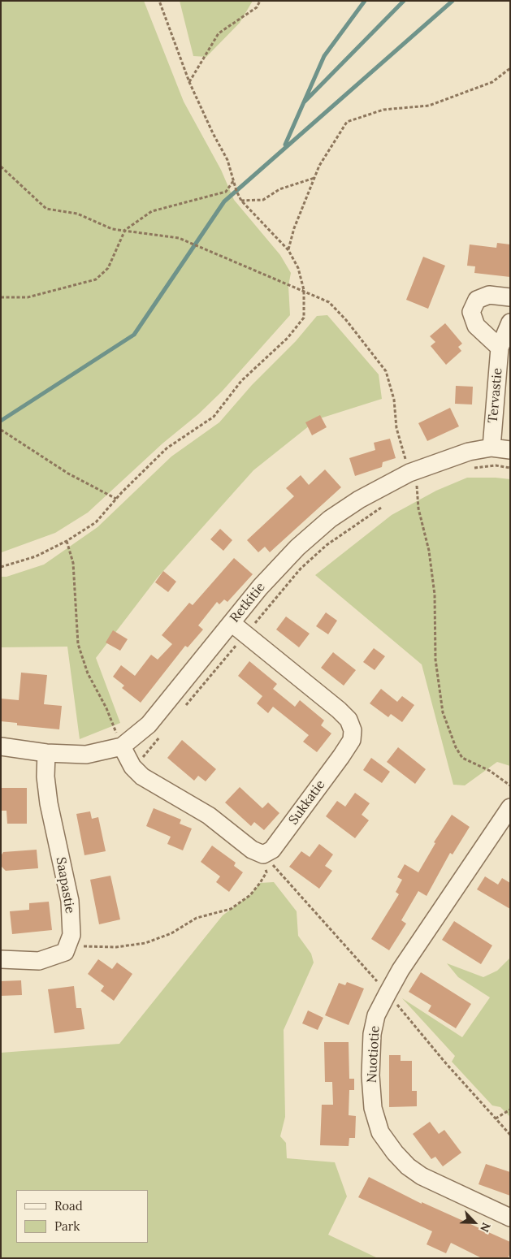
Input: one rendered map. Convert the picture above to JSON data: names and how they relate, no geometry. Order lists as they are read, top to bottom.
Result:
{
  "streets": {
    "street": [
      "Tervastie",
      "Retkitie",
      "Sukkatie",
      "Saapastie",
      "Nuotiotie"
    ]
  },
  "crossings": [
    ["Tervastie", "Retkitie"],
    ["Retkitie", "Sukkatie"],
    ["Retkitie", "Saapastie"]
  ],
  "legend": ["Road", "Park"],
  "north": "bottom right"
}
